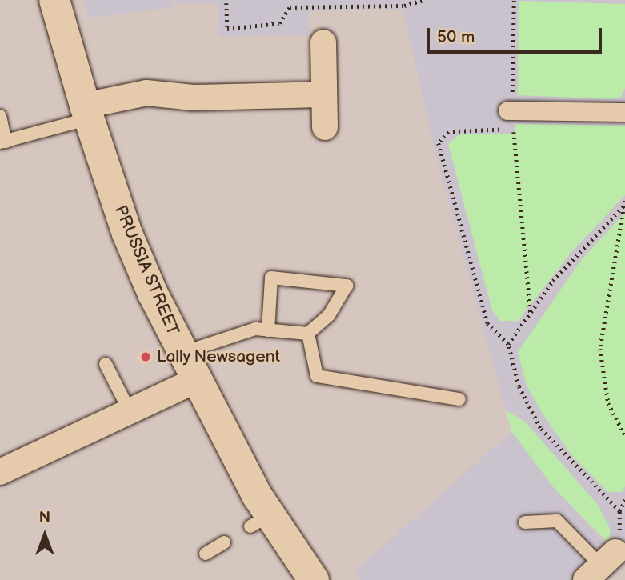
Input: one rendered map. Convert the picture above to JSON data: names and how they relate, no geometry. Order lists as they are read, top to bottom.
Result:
{
  "streets": {
    "main road": ["PRUSSIA STREET"]
  },
  "places": ["Lally Newsagent"],
  "scale_bar": "50 m",
  "north": "top"
}
